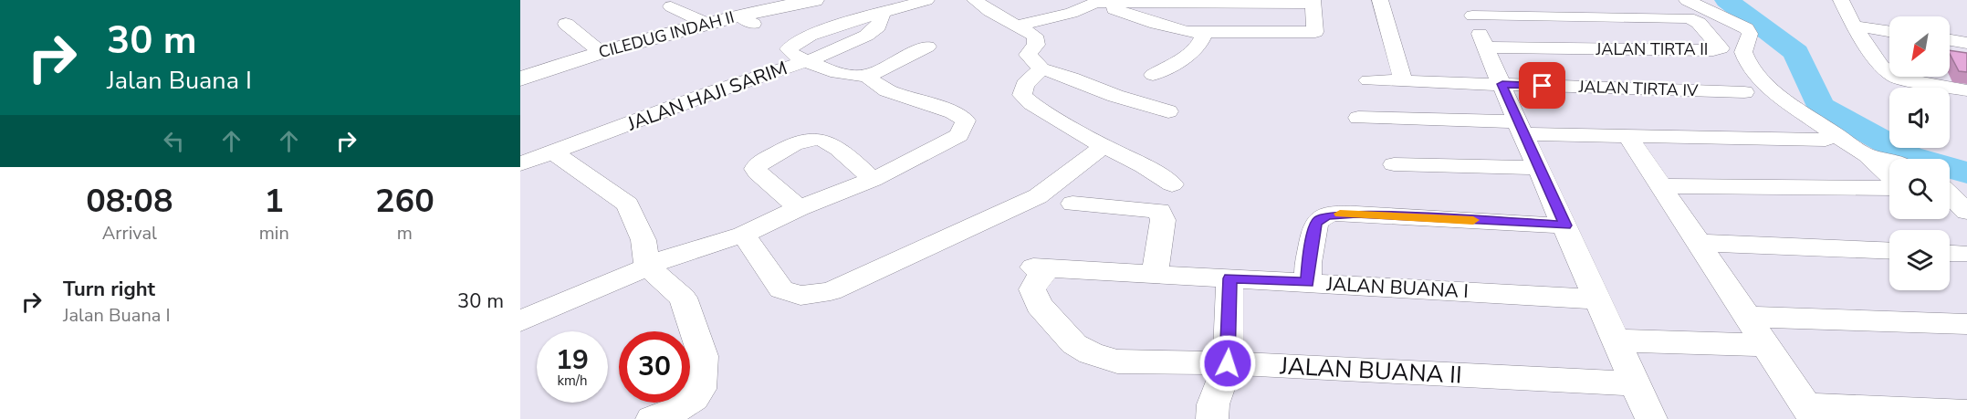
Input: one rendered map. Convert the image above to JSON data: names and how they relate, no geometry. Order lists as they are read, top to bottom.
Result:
{
  "streets": {
    "street": [
      "CILEDUG INDAH II",
      "JALAN TIRTA II",
      "JALAN TIRTA IV",
      "JALAN HAJI SARIM",
      "JALAN BUANA I",
      "JALAN BUANA II"
    ]
  },
  "crossings": [
    ["JALAN BUANA I", "JALAN BUANA II"]
  ],
  "north": "bottom left",
  "page": {
    "turn": ["30 m", "Jalan Buana I"],
    "eta": [
      "08:08",
      "Arrival",
      "1",
      "min",
      "260",
      "m"
    ],
    "list": [
      {
        "name": "Turn right",
        "note": "Jalan Buana I",
        "value": "30 m"
      }
    ],
    "speed": "19 km/h",
    "limit": "30"
  }
}
